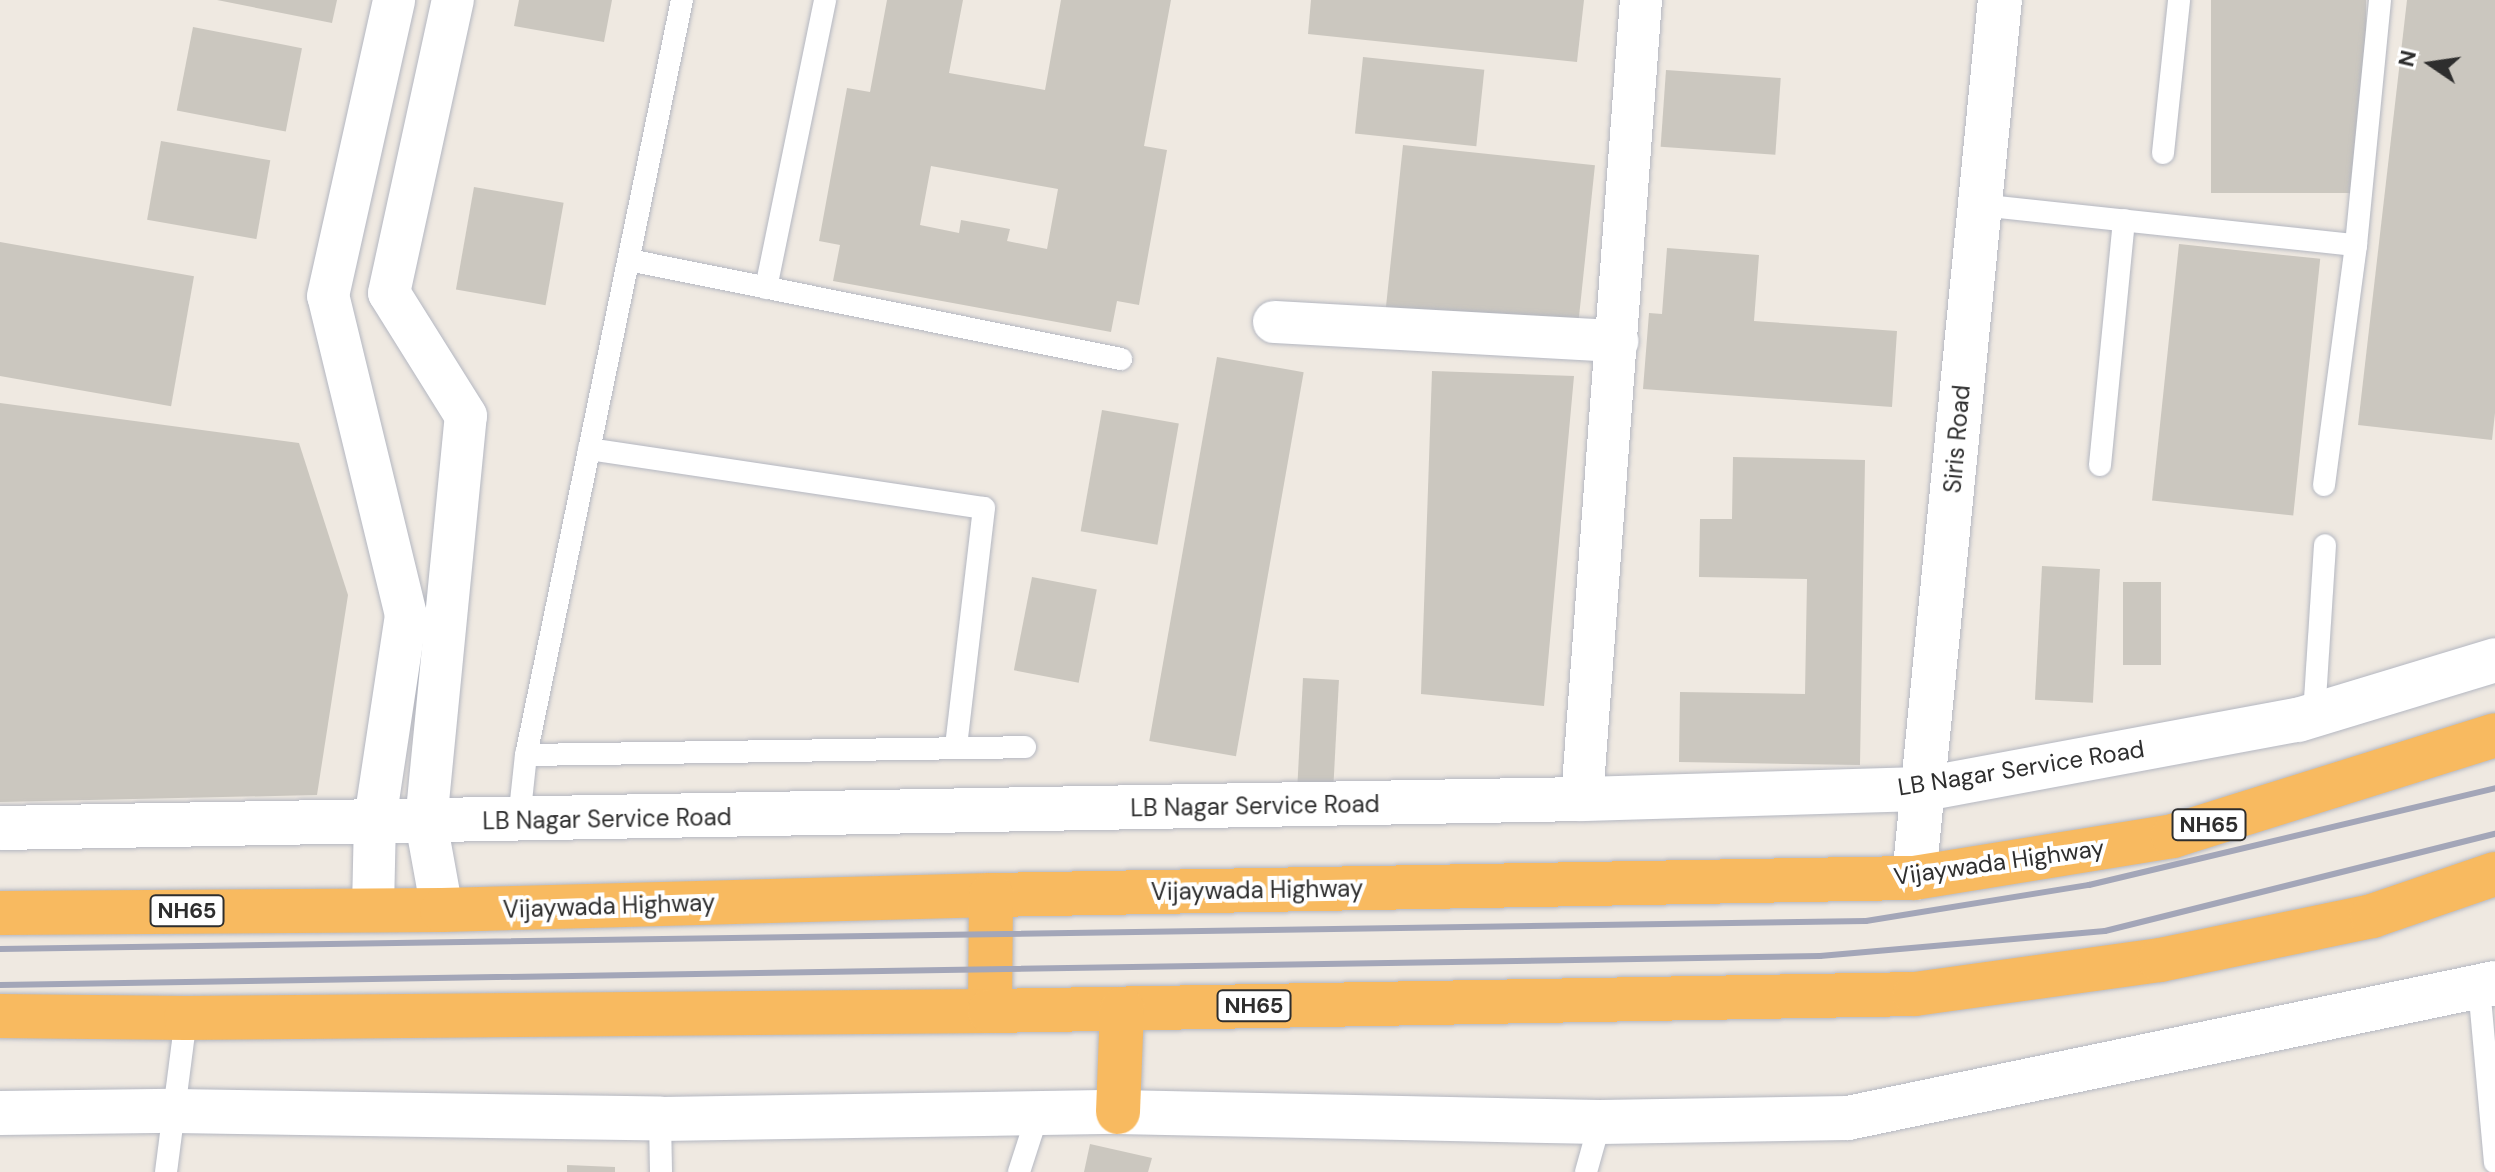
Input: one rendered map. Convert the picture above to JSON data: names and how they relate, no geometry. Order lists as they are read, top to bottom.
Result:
{
  "streets": {
    "highway": ["NH65", "Vijaywada Highway"],
    "street": ["Siris Road", "LB Nagar Service Road"]
  },
  "crossings": [
    ["Siris Road", "LB Nagar Service Road"],
    ["Siris Road", "Vijaywada Highway"]
  ],
  "north": "left"
}
